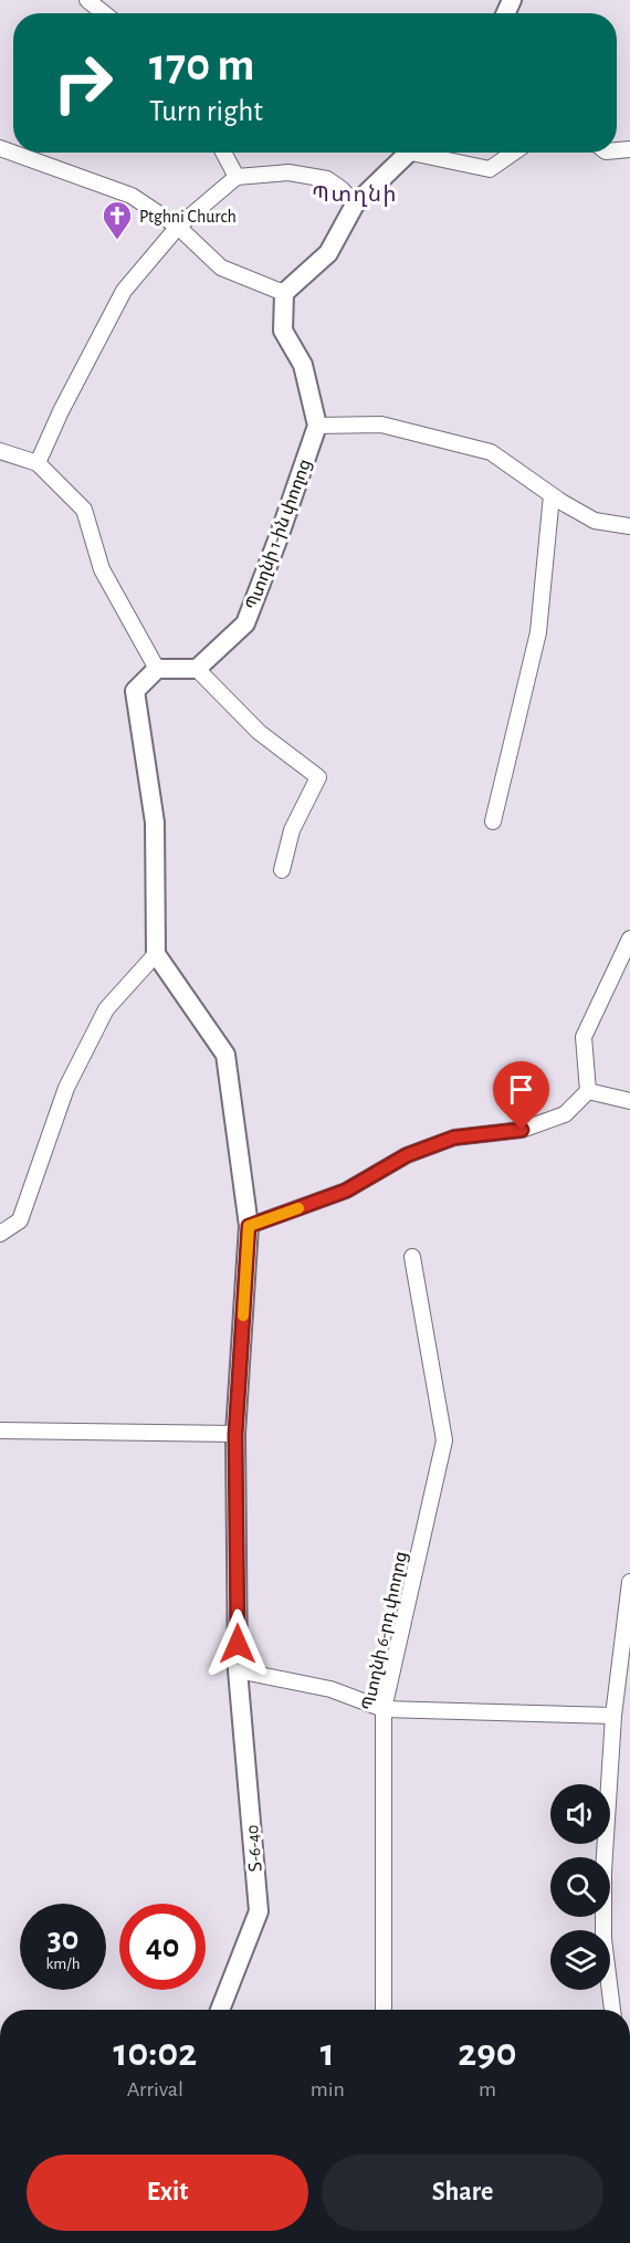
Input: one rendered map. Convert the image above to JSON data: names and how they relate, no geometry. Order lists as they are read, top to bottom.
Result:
{
  "streets": {
    "street": ["Պտղնի 1-ին փողոց", "Պտղնի 6-րդ փողոց", "Տ-6-40"]
  },
  "districts": ["Պտղնի"],
  "places": {
    "church": ["Ptghni Church"]
  },
  "page": {
    "turn": ["170 m", "Turn right"],
    "speed": "30 km/h",
    "limit": "40",
    "eta": [
      "10:02",
      "Arrival",
      "1",
      "min",
      "290",
      "m"
    ],
    "buttons": ["Exit", "Share"]
  }
}
